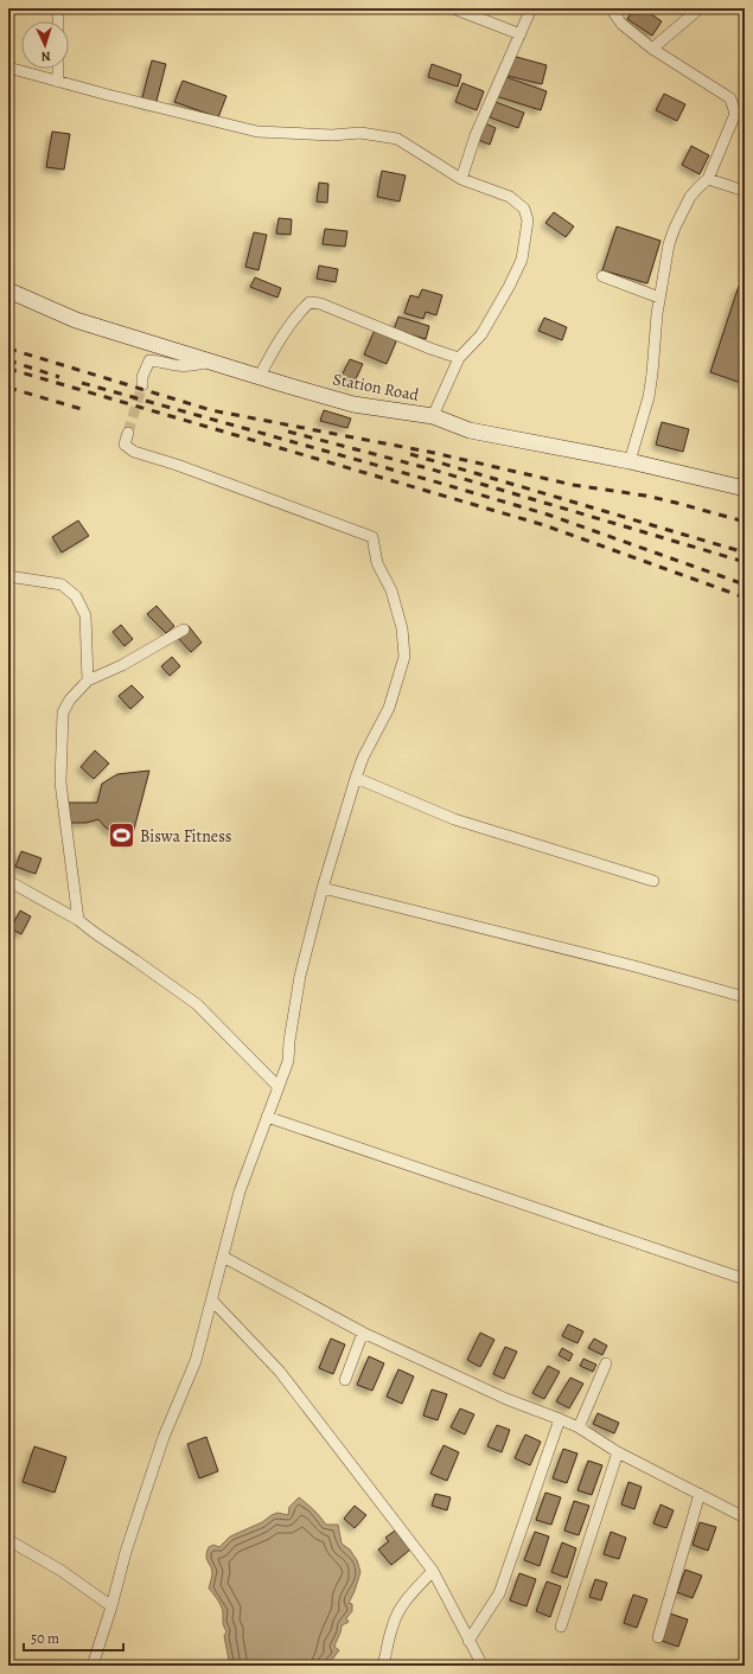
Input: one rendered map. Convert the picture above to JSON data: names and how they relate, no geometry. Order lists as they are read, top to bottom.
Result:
{
  "streets": {
    "street": ["Station Road"]
  },
  "places": {
    "sports": ["Biswa Fitness"]
  },
  "scale_bar": "50 m",
  "north": "bottom"
}
